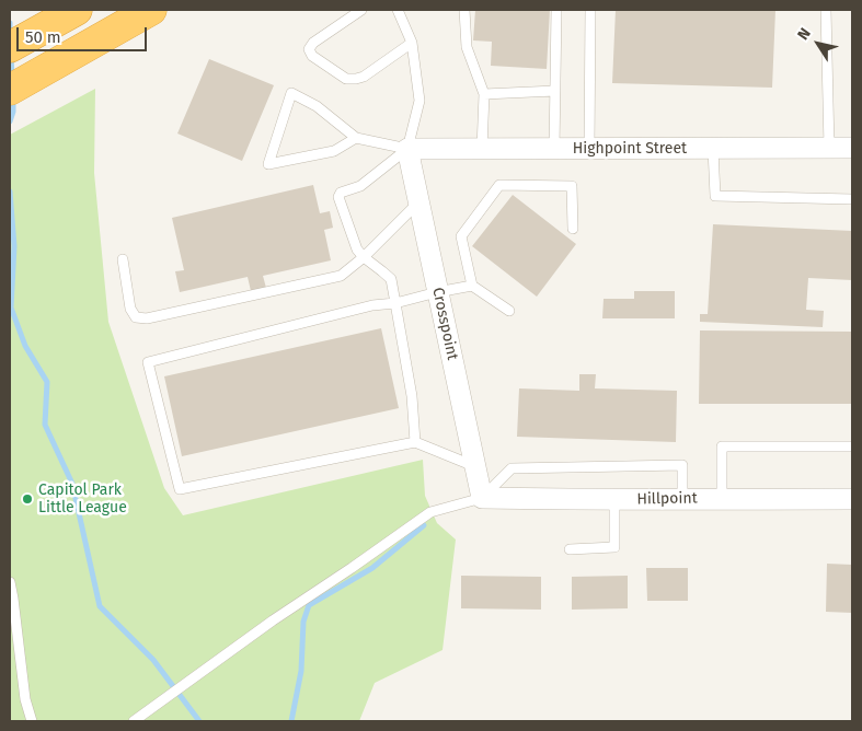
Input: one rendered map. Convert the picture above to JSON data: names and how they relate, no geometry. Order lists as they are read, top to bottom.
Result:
{
  "streets": {
    "street": ["Highpoint Street", "Crosspoint", "Hillpoint"]
  },
  "crossings": [
    ["Highpoint Street", "Crosspoint"],
    ["Crosspoint", "Hillpoint"]
  ],
  "places": ["Capitol Park Little League"],
  "scale_bar": "50 m",
  "north": "top left"
}
